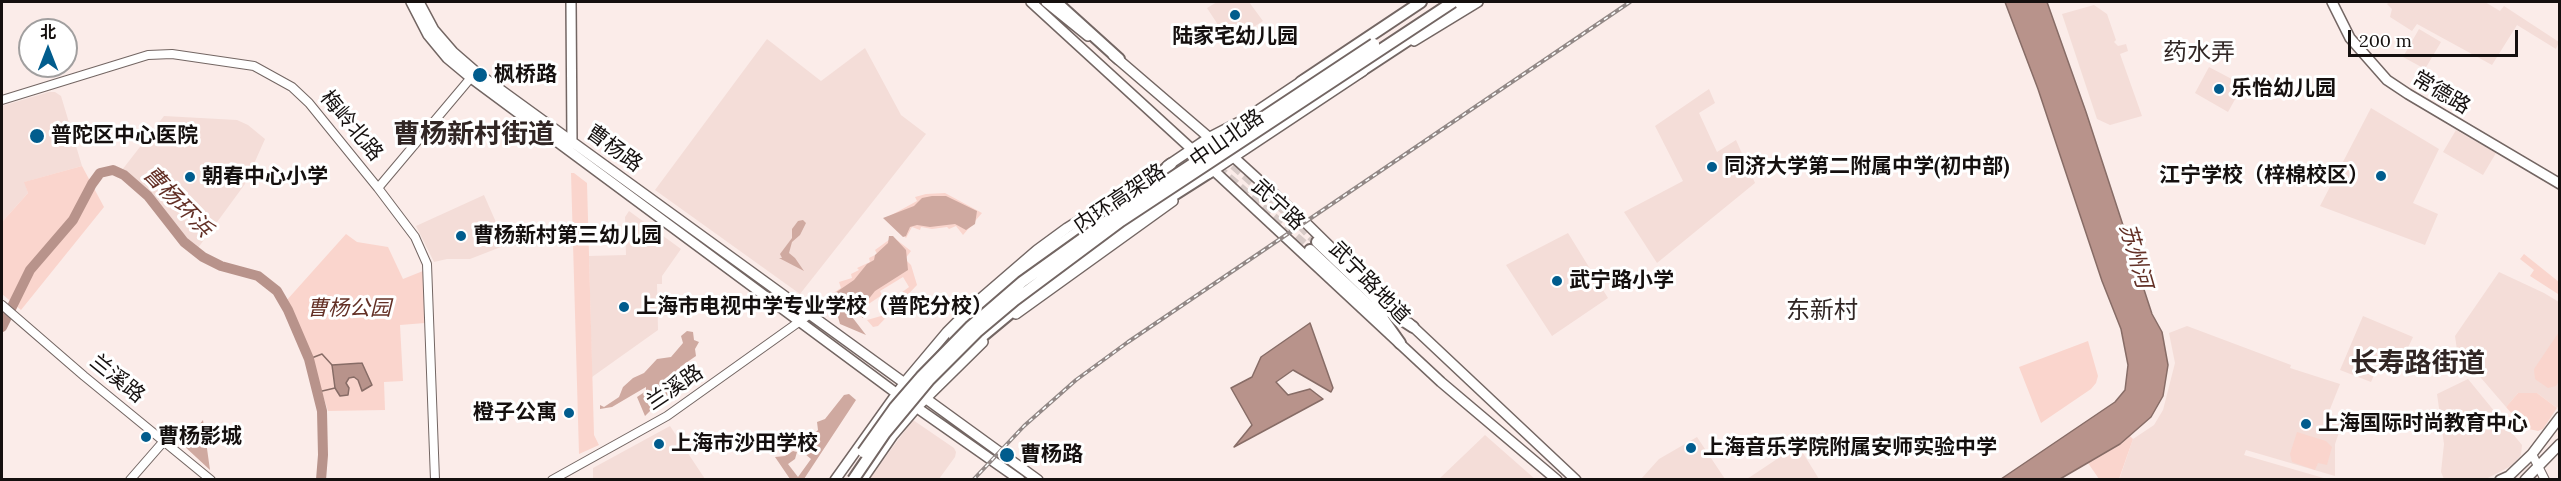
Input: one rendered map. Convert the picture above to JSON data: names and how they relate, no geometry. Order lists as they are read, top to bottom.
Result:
{
  "streets": {
    "highway": ["内环高架路", "武宁路地道"],
    "main road": [
      "常德路",
      "中山北路",
      "曹杨路",
      "武宁路"
    ],
    "street": ["梅岭北路", "兰溪路"]
  },
  "crossings": [
    ["中山北路", "曹杨路"],
    ["中山北路", "武宁路"],
    ["曹杨路", "兰溪路"],
    ["武宁路", "武宁路地道"]
  ],
  "districts": [
    "药水弄",
    "曹杨新村街道",
    "东新村",
    "长寿路街道"
  ],
  "water": ["曹杨环浜", "苏州河"],
  "parks": ["曹杨公园"],
  "places": [
    "陆家宅幼儿园",
    "枫桥路",
    "乐怡幼儿园",
    "普陀区中心医院",
    "同济大学第二附属中学(初中部)",
    "江宁学校（梓棉校区）",
    "朝春中心小学",
    "曹杨新村第三幼儿园",
    "武宁路小学",
    "上海市电视中学专业学校（普陀分校）",
    "橙子公寓",
    "上海国际时尚教育中心",
    "曹杨影城",
    "上海市沙田学校",
    "上海音乐学院附属安师实验中学",
    "曹杨路"
  ],
  "scale_bar": "200 m",
  "north": "top"
}
